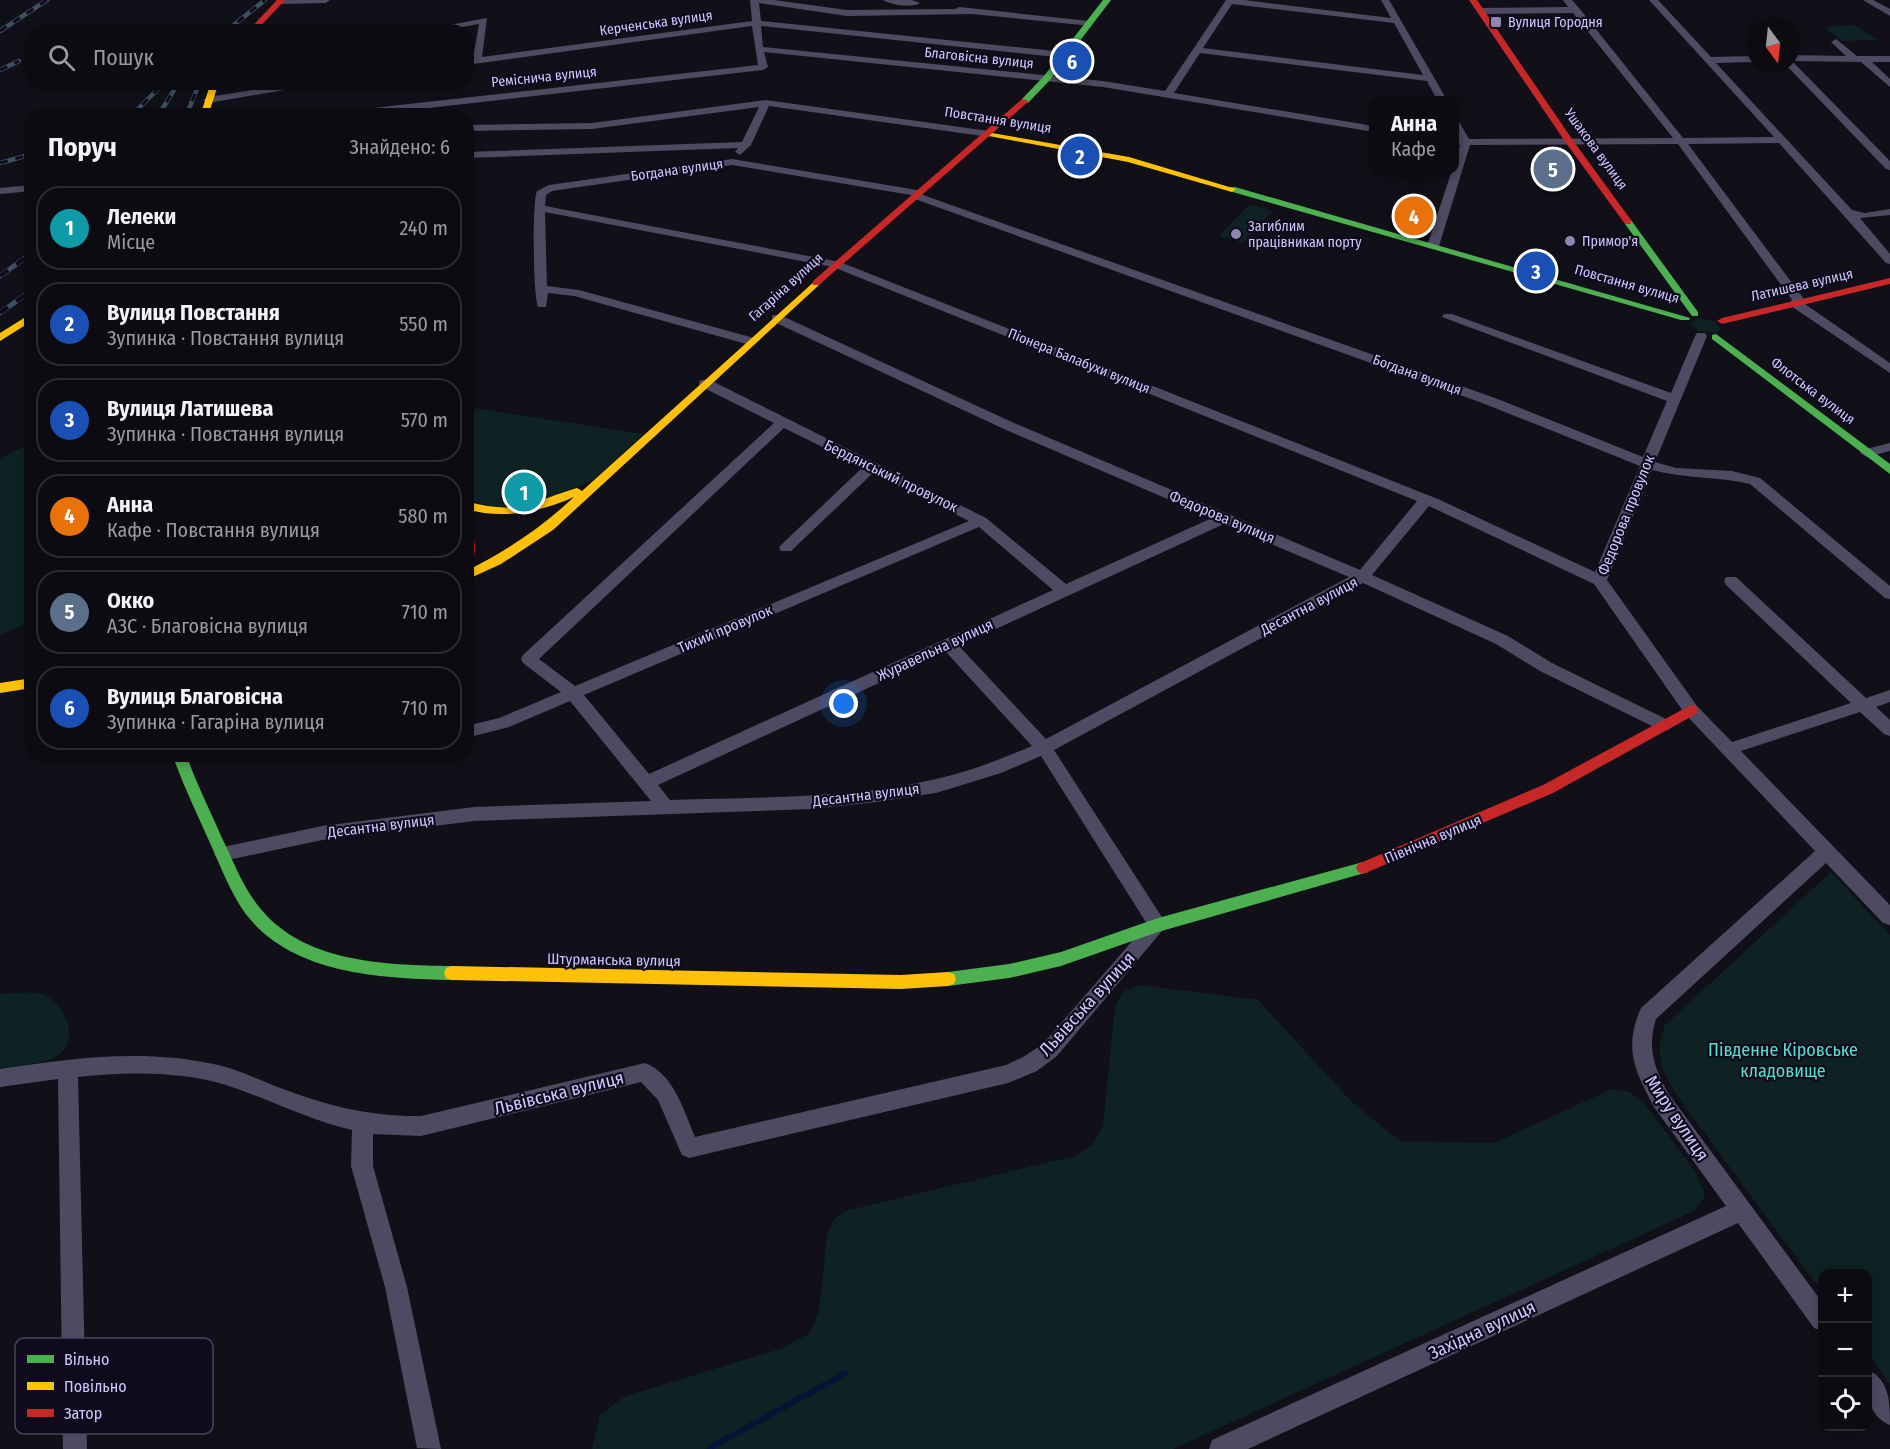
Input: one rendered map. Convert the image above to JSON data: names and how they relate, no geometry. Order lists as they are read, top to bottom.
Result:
{
  "streets": {
    "street": [
      "Керченська вулиця",
      "Благовісна вулиця",
      "Реміснича вулиця",
      "Повстання вулиця",
      "Ушакова вулиця",
      "Богдана вулиця",
      "Латишева вулиця",
      "Гагаріна вулиця",
      "Піонера Балабухи вулиця",
      "Флотська вулиця",
      "Бердянський провулок",
      "Федорова провулок",
      "Федорова вулиця",
      "Десантна вулиця",
      "Тихий провулок",
      "Журавельна вулиця",
      "Північна вулиця",
      "Штурманська вулиця",
      "Львівська вулиця",
      "Миру вулиця",
      "Західна вулиця"
    ]
  },
  "crossings": [
    ["Керченська вулиця", "Гагаріна вулиця"],
    ["Благовісна вулиця", "Реміснича вулиця"],
    ["Благовісна вулиця", "Гагаріна вулиця"],
    ["Повстання вулиця", "Ушакова вулиця"],
    ["Повстання вулиця", "Латишева вулиця"],
    ["Повстання вулиця", "Гагаріна вулиця"],
    ["Ушакова вулиця", "Федорова провулок"],
    ["Богдана вулиця", "Гагаріна вулиця"],
    ["Богдана вулиця", "Піонера Балабухи вулиця"],
    ["Богдана вулиця", "Федорова провулок"],
    ["Гагаріна вулиця", "Піонера Балабухи вулиця"],
    ["Гагаріна вулиця", "Бердянський провулок"],
    ["Гагаріна вулиця", "Федорова вулиця"],
    ["Піонера Балабухи вулиця", "Федорова провулок"],
    ["Піонера Балабухи вулиця", "Десантна вулиця"],
    ["Бердянський провулок", "Тихий провулок"],
    ["Бердянський провулок", "Журавельна вулиця"],
    ["Федорова провулок", "Північна вулиця"],
    ["Федорова вулиця", "Десантна вулиця"],
    ["Федорова вулиця", "Журавельна вулиця"],
    ["Федорова вулиця", "Північна вулиця"],
    ["Десантна вулиця", "Штурманська вулиця"],
    ["Північна вулиця", "Штурманська вулиця"],
    ["Північна вулиця", "Львівська вулиця"],
    ["Штурманська вулиця", "Львівська вулиця"],
    ["Миру вулиця", "Західна вулиця"]
  ],
  "parks": ["Південне Кіровське кладовище"],
  "places": {
    "transit": ["Вулиця Городня"],
    "other": ["Загиблим працівникам порту", "Примор'я"]
  },
  "legend": ["Вільно", "Повільно", "Затор"],
  "north": "bottom",
  "page": {
    "search": "Пошук",
    "pins": [
      "6",
      "2",
      "5",
      "4",
      "3",
      "1"
    ],
    "popup": ["Анна", "Кафе"],
    "heading": ["Поруч", "Знайдено: 6"],
    "list": [
      {
        "mark": "1",
        "name": "Лелеки",
        "note": "Місце",
        "value": "240 m"
      },
      {
        "mark": "2",
        "name": "Вулиця Повстання",
        "note": "Зупинка · Повстання вулиця",
        "value": "550 m"
      },
      {
        "mark": "3",
        "name": "Вулиця Латишева",
        "note": "Зупинка · Повстання вулиця",
        "value": "570 m"
      },
      {
        "mark": "4",
        "name": "Анна",
        "note": "Кафе · Повстання вулиця",
        "value": "580 m"
      },
      {
        "mark": "5",
        "name": "Окко",
        "note": "АЗС · Благовісна вулиця",
        "value": "710 m"
      },
      {
        "mark": "6",
        "name": "Вулиця Благовісна",
        "note": "Зупинка · Гагаріна вулиця",
        "value": "710 m"
      }
    ],
    "map_buttons": ["+", "−"]
  }
}
